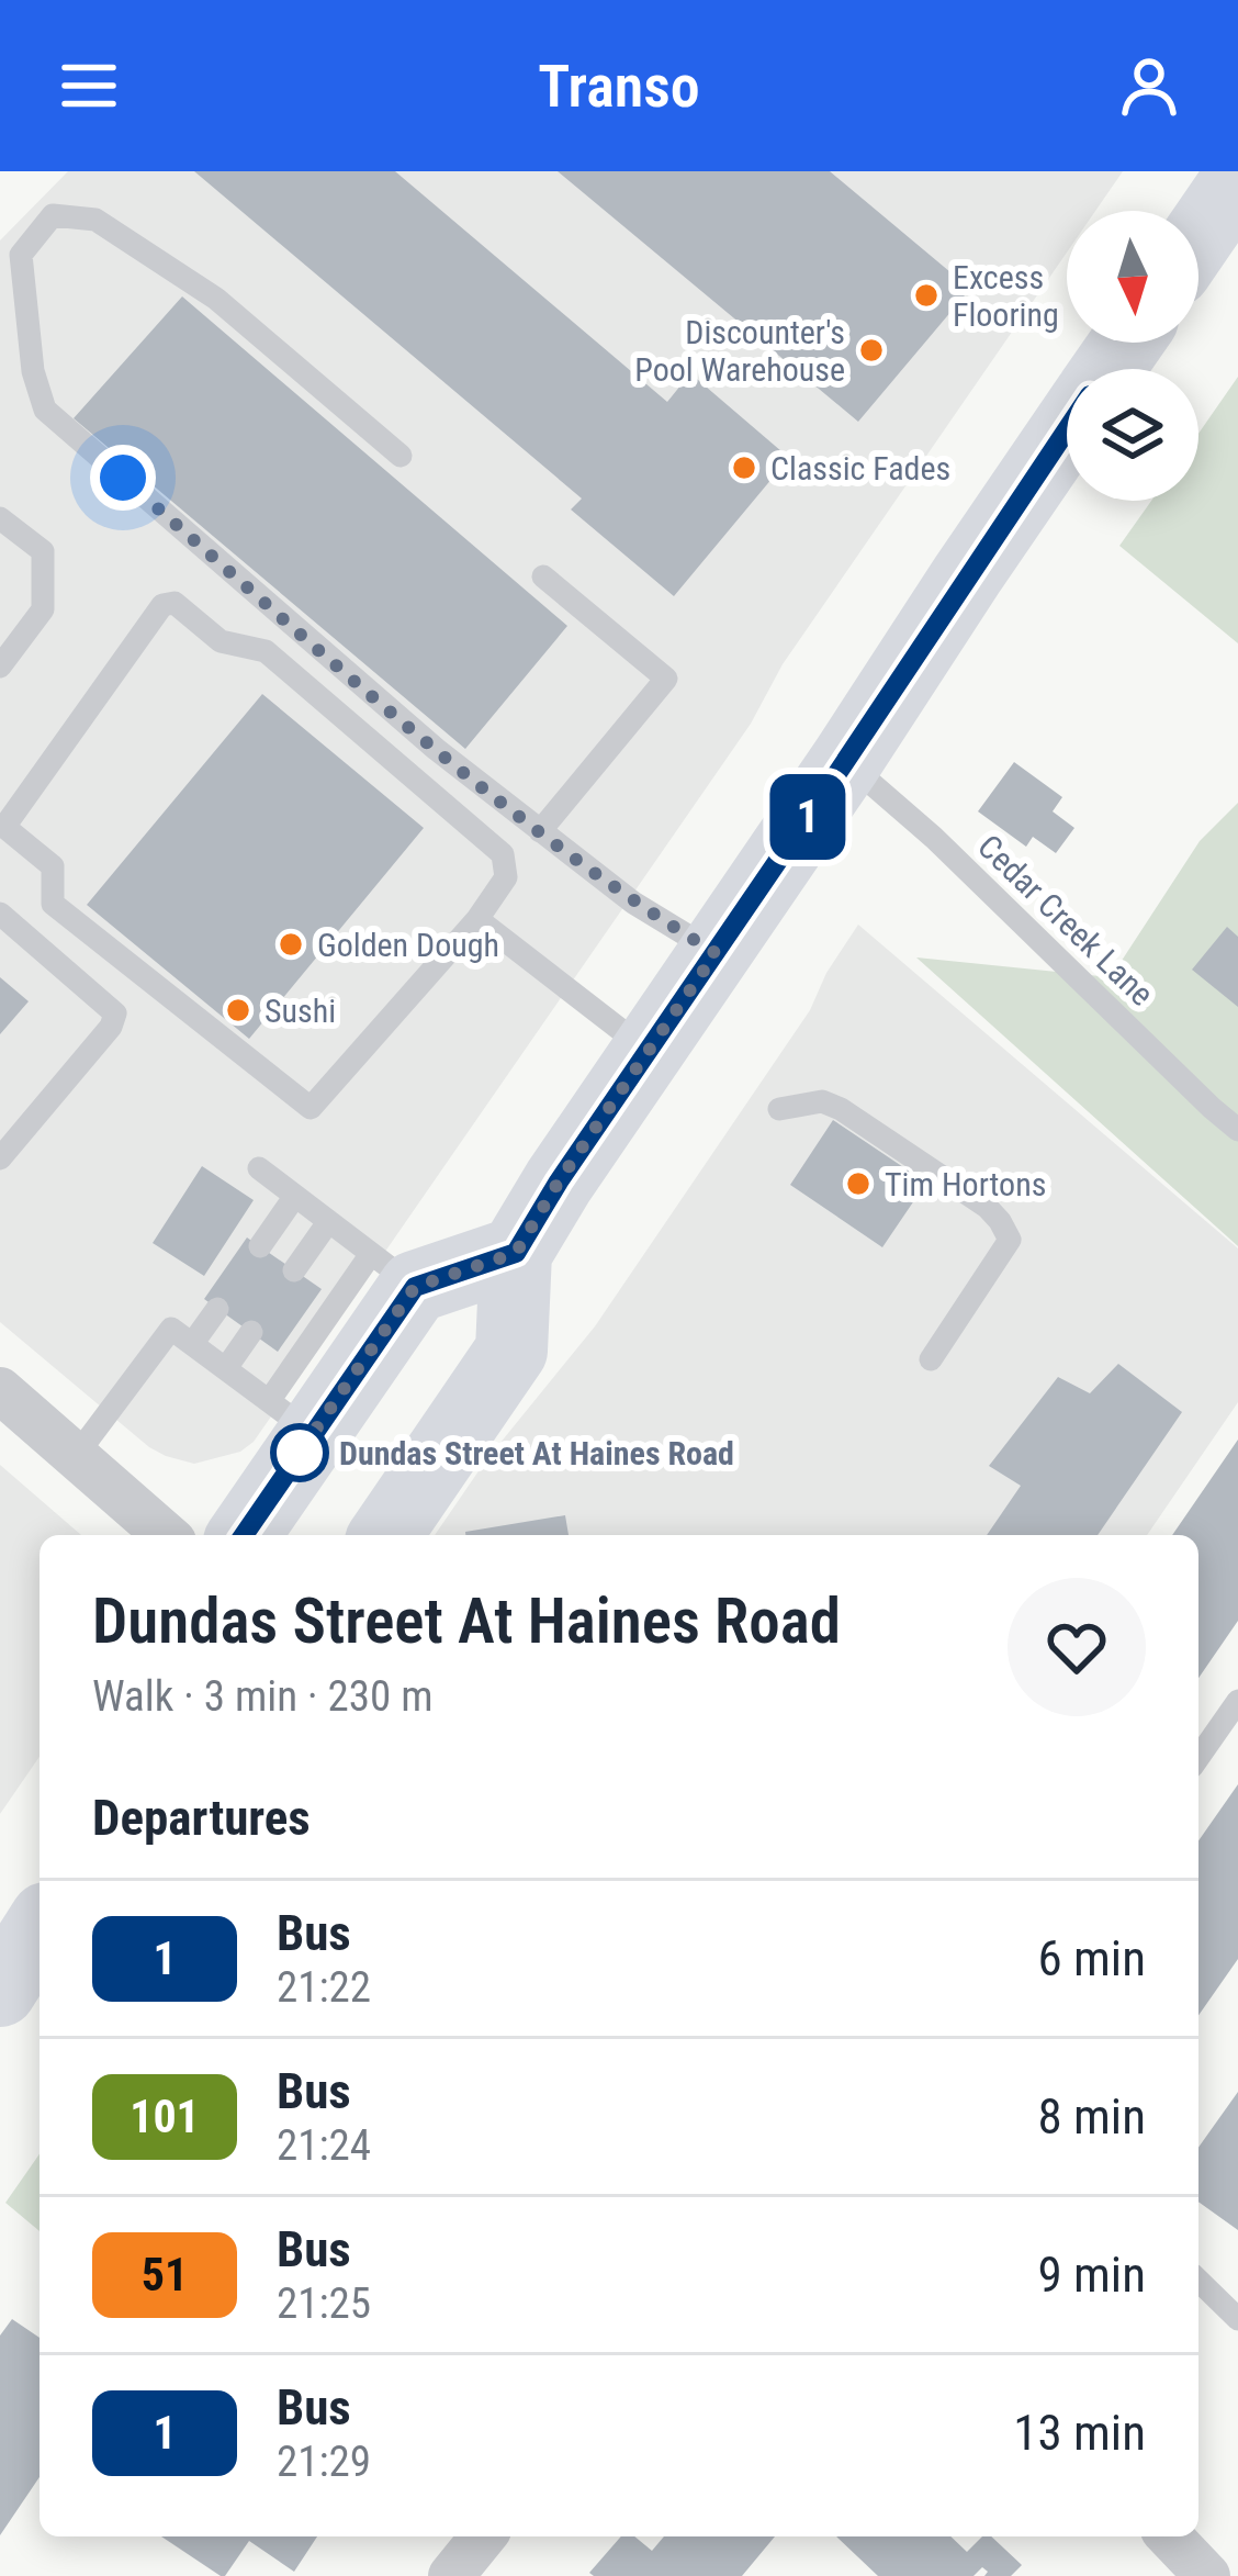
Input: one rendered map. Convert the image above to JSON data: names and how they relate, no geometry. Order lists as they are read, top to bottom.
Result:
{
  "streets": {
    "lane": ["Cedar Creek Lane"]
  },
  "places": [
    "Excess Flooring",
    "Discounter's Pool Warehouse",
    "Classic Fades",
    "Golden Dough",
    "Sushi",
    "Tim Hortons",
    "Dundas Street At Haines Road"
  ],
  "lines": ["bus line 1"],
  "north": "bottom",
  "page": {
    "header": "Transo",
    "on_map": "1",
    "heading": [
      ["Dundas Street At Haines Road", "Walk · 3 min · 230 m"],
      "Departures"
    ],
    "list": [
      {
        "mark": "1",
        "name": "Bus",
        "note": "21:22",
        "value": "6 min"
      },
      {
        "mark": "101",
        "name": "Bus",
        "note": "21:24",
        "value": "8 min"
      },
      {
        "mark": "51",
        "name": "Bus",
        "note": "21:25",
        "value": "9 min"
      },
      {
        "mark": "1",
        "name": "Bus",
        "note": "21:29",
        "value": "13 min"
      }
    ]
  }
}
